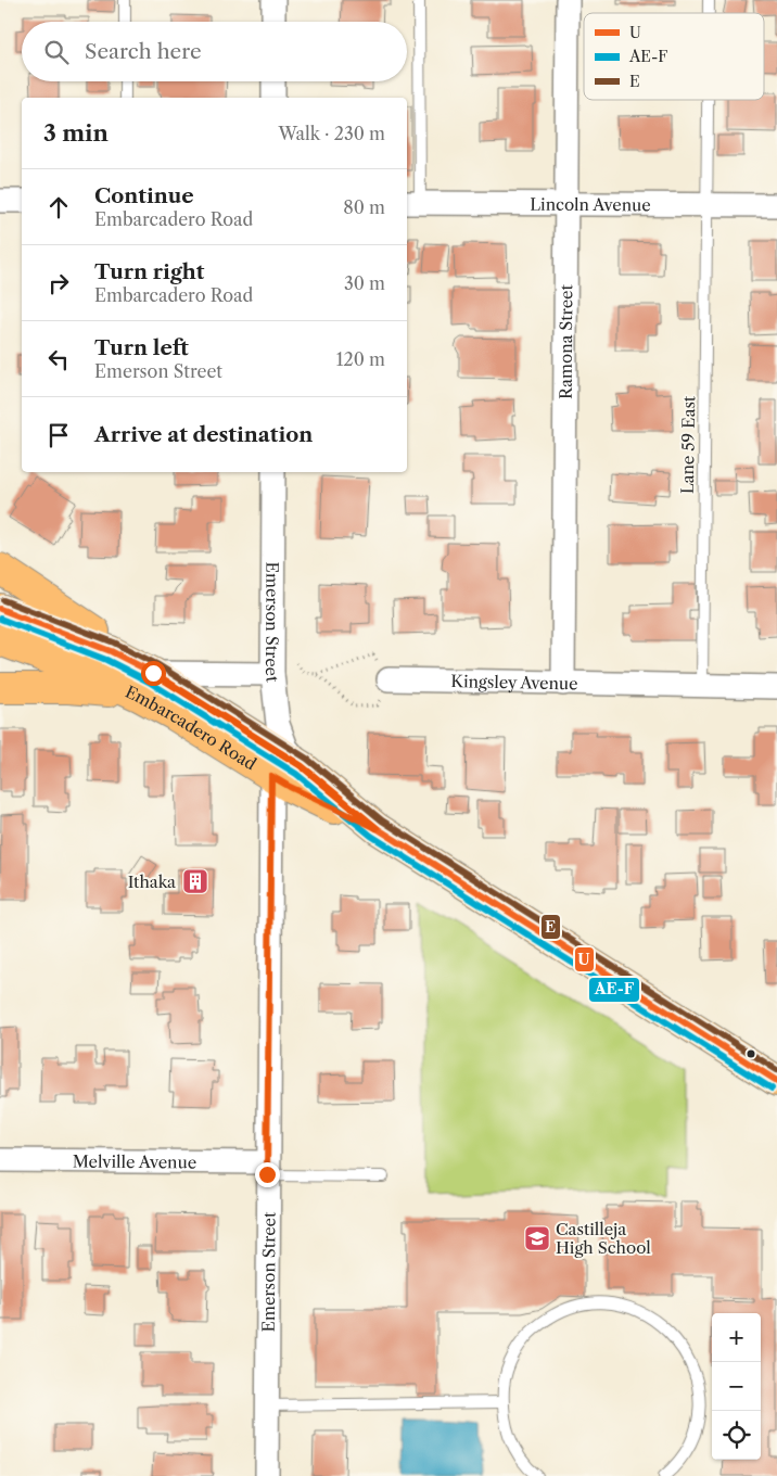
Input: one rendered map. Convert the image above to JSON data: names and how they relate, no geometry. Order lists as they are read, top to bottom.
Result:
{
  "streets": {
    "main road": ["Embarcadero Road"],
    "street": [
      "Lincoln Avenue",
      "Ramona Street",
      "Emerson Street",
      "Kingsley Avenue",
      "Melville Avenue"
    ],
    "lane": ["Lane 59 East"]
  },
  "crossings": [
    ["Lincoln Avenue", "Ramona Street"],
    ["Lincoln Avenue", "Lane 59 East"],
    ["Ramona Street", "Kingsley Avenue"],
    ["Lane 59 East", "Kingsley Avenue"],
    ["Emerson Street", "Embarcadero Road"],
    ["Emerson Street", "Melville Avenue"]
  ],
  "places": {
    "building": ["Ithaka"],
    "school or university": ["Castilleja High School"]
  },
  "lines": ["transit line E", "transit line U", "transit line AE-F"],
  "legend": ["U", "AE-F", "E"],
  "page": {
    "search": "Search here",
    "heading": ["3 min", "Walk · 230 m"],
    "list": [
      ["Continue", "Embarcadero Road", "80 m"],
      ["Turn right", "Embarcadero Road", "30 m"],
      ["Turn left", "Emerson Street", "120 m"],
      "Arrive at destination"
    ],
    "map_buttons": ["+", "−"]
  }
}
